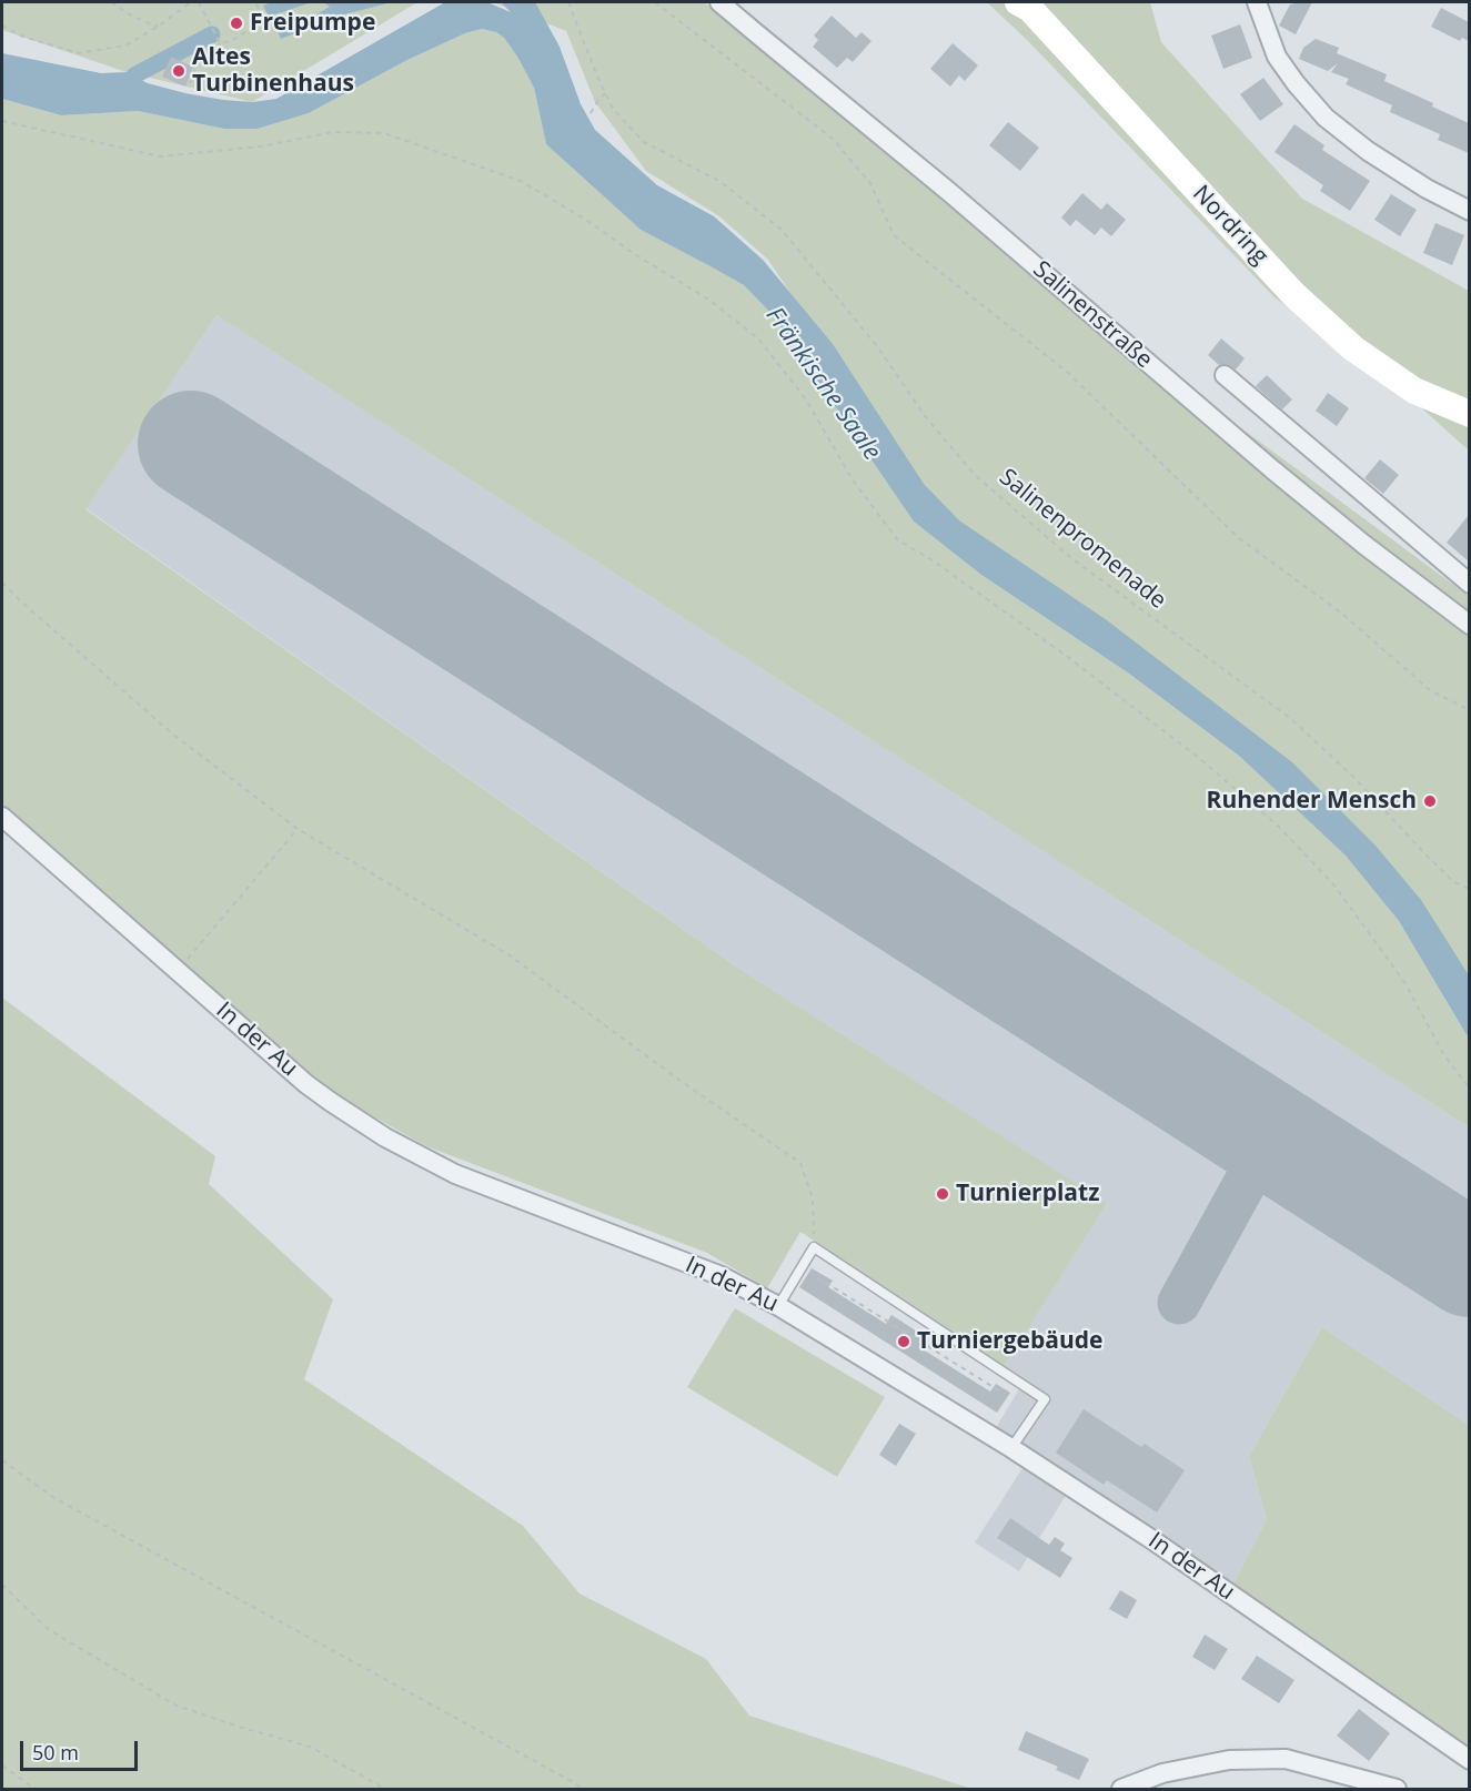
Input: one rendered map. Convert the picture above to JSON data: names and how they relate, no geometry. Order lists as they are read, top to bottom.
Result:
{
  "streets": {
    "main road": ["Nordring"],
    "street": ["Salinenstraße", "In der Au"],
    "path": ["Salinenpromenade"]
  },
  "water": ["Fränkische Saale"],
  "places": [
    "Freipumpe",
    "Altes Turbinenhaus",
    "Ruhender Mensch",
    "Turnierplatz",
    "Turniergebäude"
  ],
  "scale_bar": "50 m"
}
